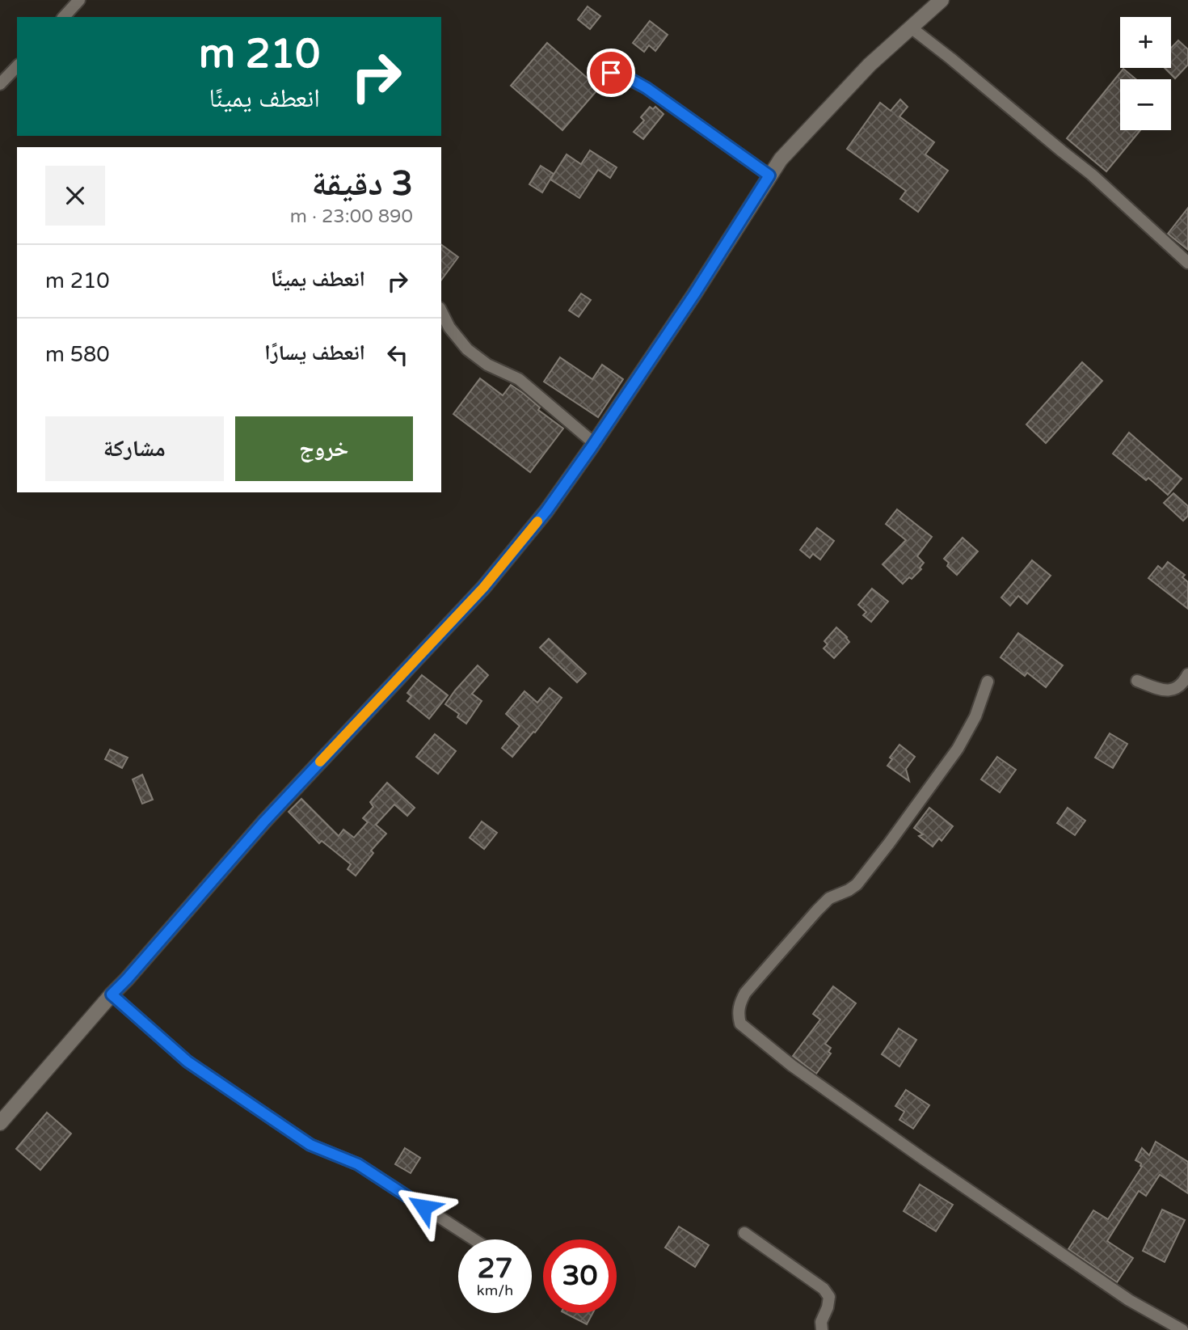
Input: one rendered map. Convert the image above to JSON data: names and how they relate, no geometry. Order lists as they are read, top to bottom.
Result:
{
  "page": {
    "map_buttons": ["+", "−"],
    "turn": ["210 m", "انعطف يمينًا"],
    "heading": ["3 دقيقة", "890 m · 23:00"],
    "list": [
      {
        "name": "انعطف يمينًا",
        "value": "210 m"
      },
      {
        "name": "انعطف يسارًا",
        "value": "580 m"
      }
    ],
    "buttons": ["خروج", "مشاركة"],
    "speed": "27 km/h",
    "limit": "30"
  }
}
